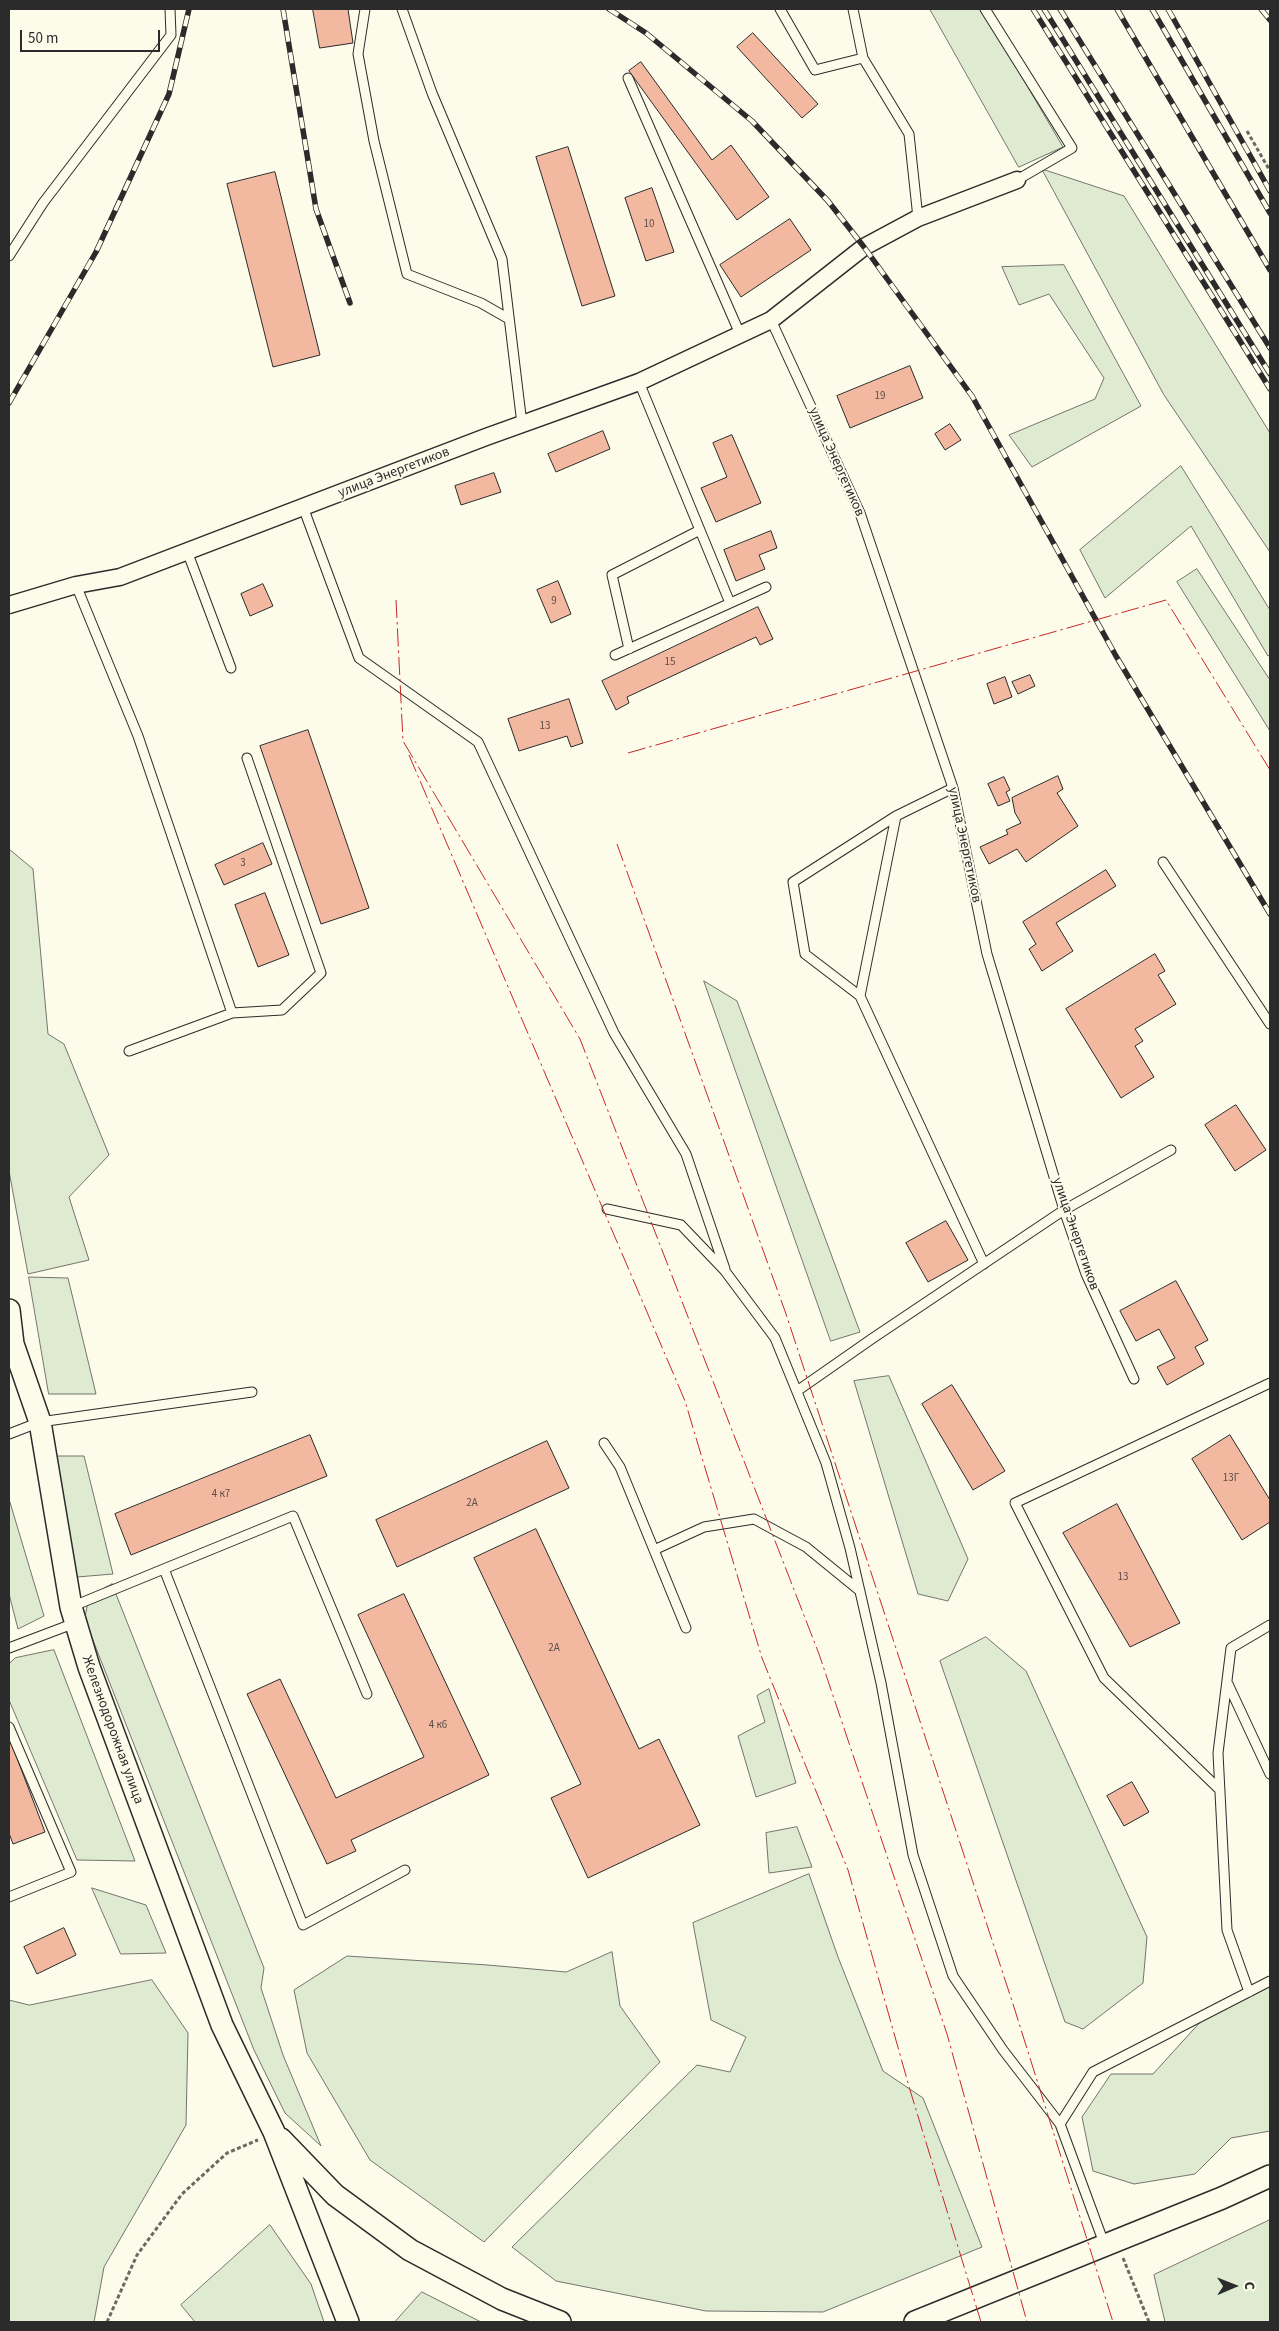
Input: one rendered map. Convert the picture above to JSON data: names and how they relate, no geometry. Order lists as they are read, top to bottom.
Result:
{
  "streets": {
    "street": ["улица Энергетиков", "Железнодорожная улица"]
  },
  "house_numbers": [
    "10",
    "19",
    "9",
    "15",
    "13",
    "3",
    "13Г",
    "4 к7",
    "2А",
    "13",
    "2А",
    "4 к6"
  ],
  "scale_bar": "50 m",
  "north": "right"
}
